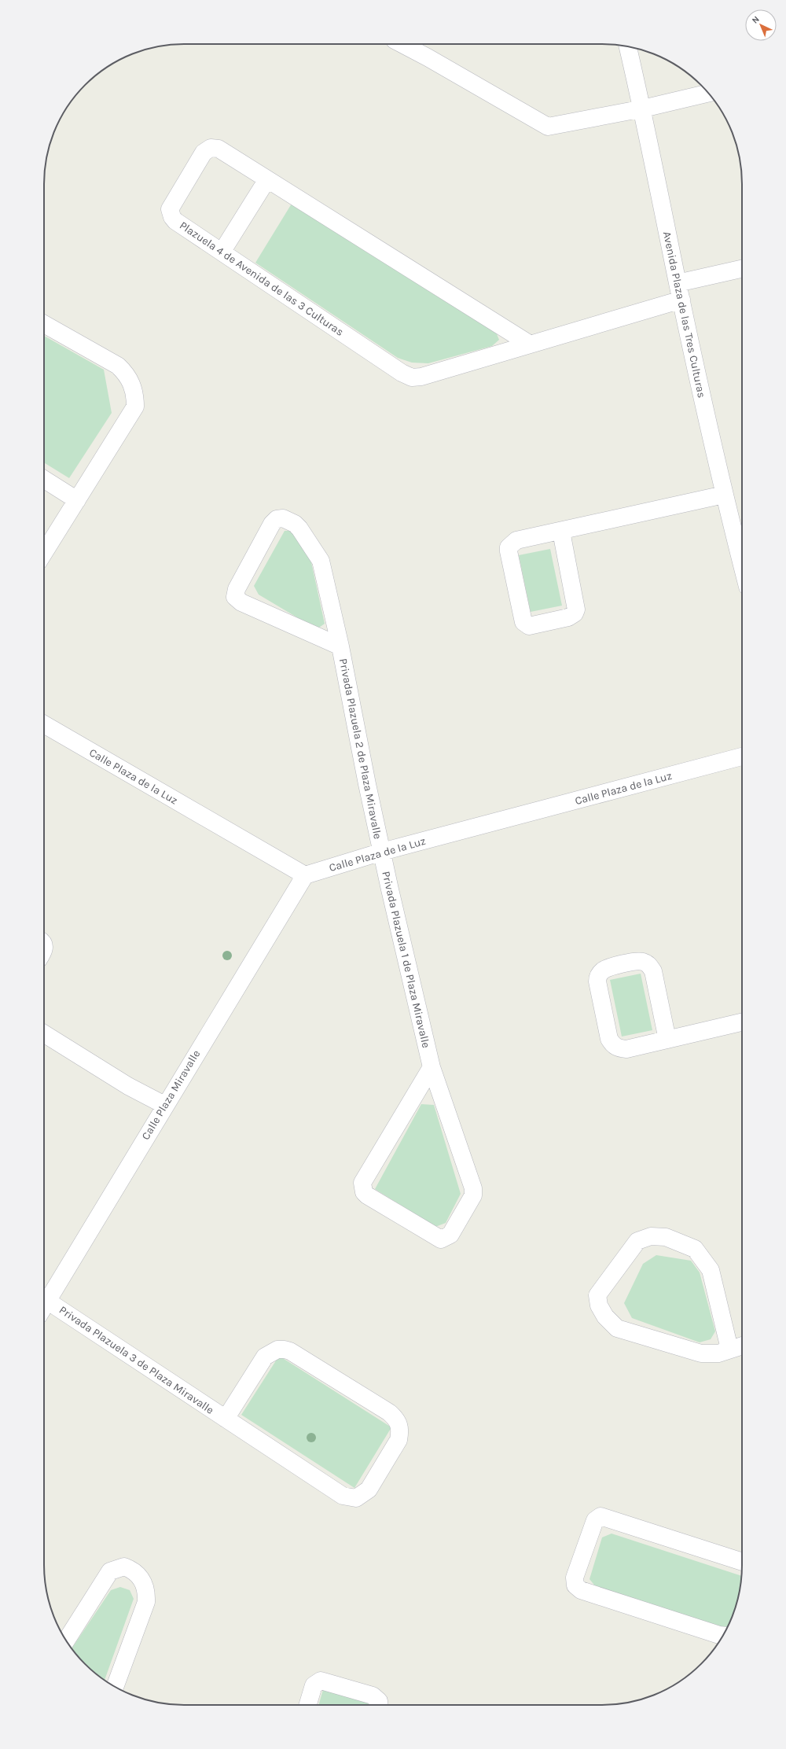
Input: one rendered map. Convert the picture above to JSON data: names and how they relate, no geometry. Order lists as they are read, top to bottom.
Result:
{
  "streets": {
    "street": [
      "Plazuela 4 de Avenida de las 3 Culturas",
      "Avenida Plaza de las Tres Culturas",
      "Privada Plazuela 2 de Plaza Miravalle",
      "Calle Plaza de la Luz",
      "Privada Plazuela 1 de Plaza Miravalle",
      "Calle Plaza Miravalle",
      "Privada Plazuela 3 de Plaza Miravalle"
    ]
  },
  "crossings": [
    ["Plazuela 4 de Avenida de las 3 Culturas", "Avenida Plaza de las Tres Culturas"],
    ["Privada Plazuela 2 de Plaza Miravalle", "Calle Plaza de la Luz"],
    ["Privada Plazuela 2 de Plaza Miravalle", "Privada Plazuela 1 de Plaza Miravalle"],
    ["Calle Plaza de la Luz", "Privada Plazuela 1 de Plaza Miravalle"],
    ["Calle Plaza de la Luz", "Calle Plaza Miravalle"],
    ["Calle Plaza Miravalle", "Privada Plazuela 3 de Plaza Miravalle"]
  ],
  "north": "top left"
}
